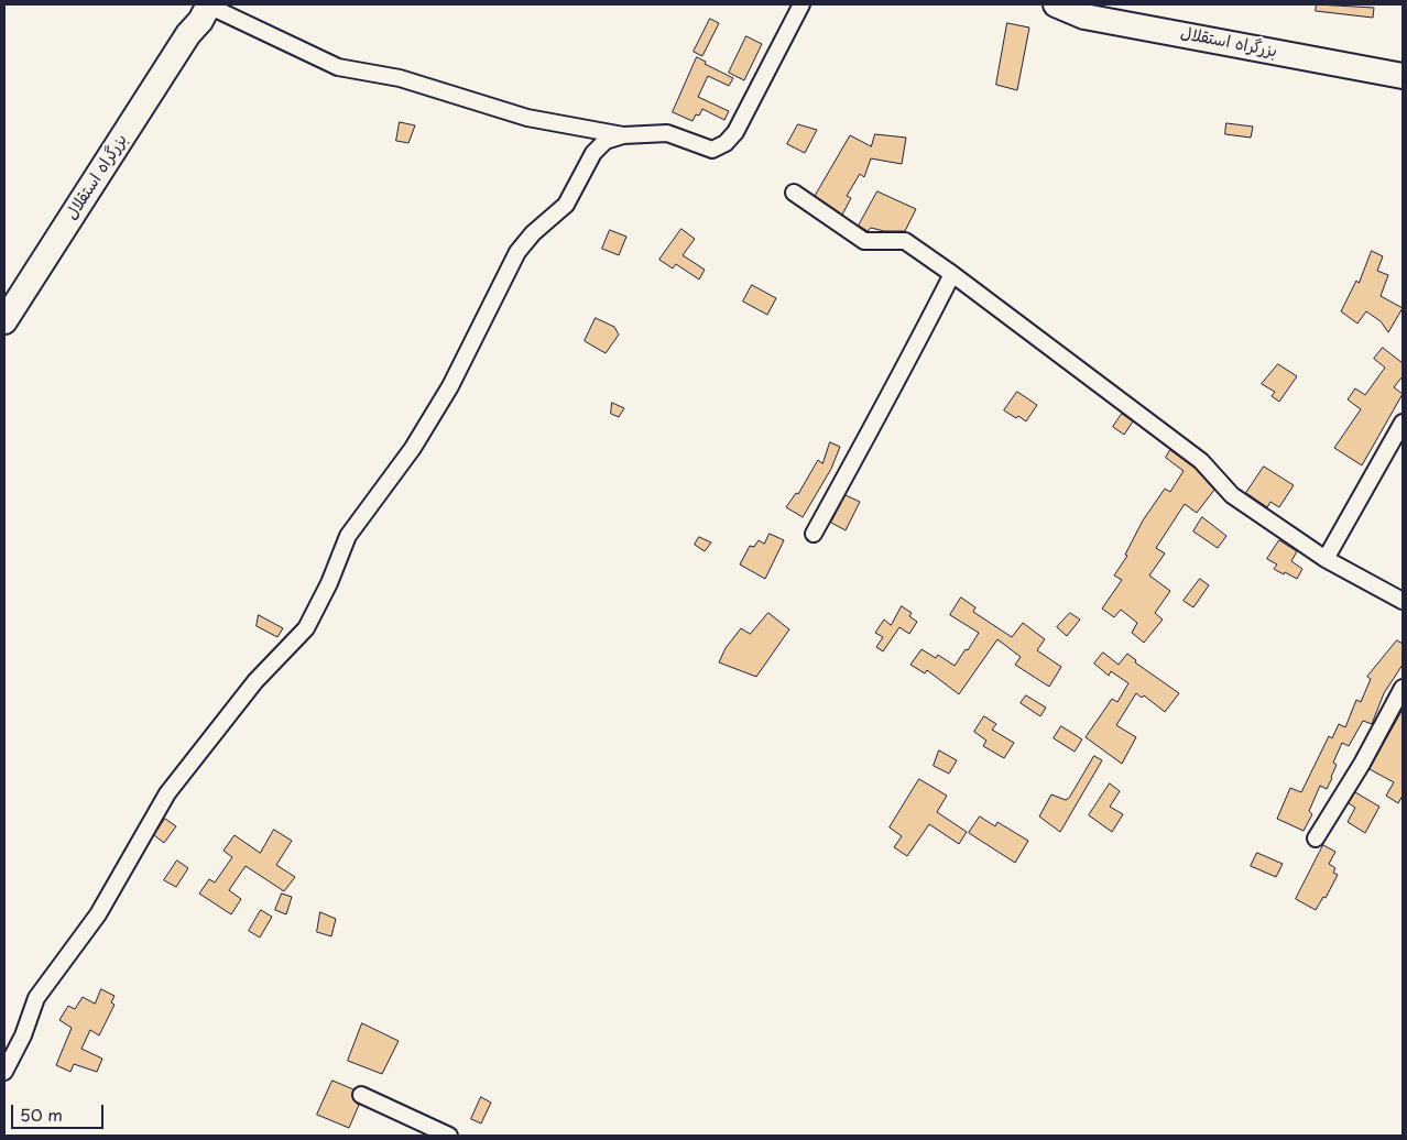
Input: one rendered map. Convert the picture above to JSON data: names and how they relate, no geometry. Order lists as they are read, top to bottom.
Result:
{
  "streets": {
    "highway": ["بزرگراه استقلال"]
  },
  "scale_bar": "50 m"
}
